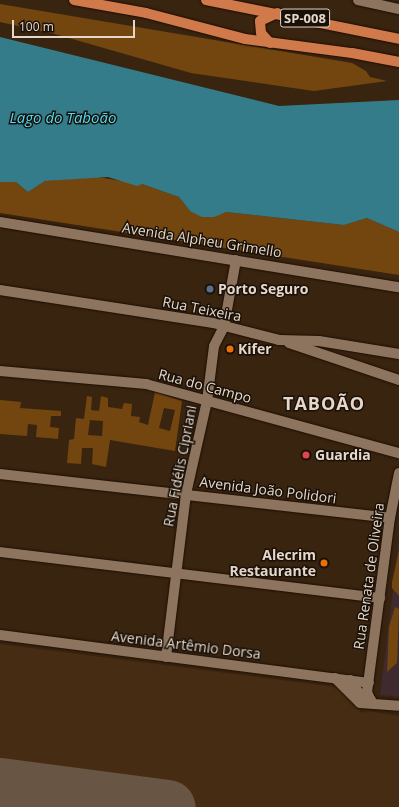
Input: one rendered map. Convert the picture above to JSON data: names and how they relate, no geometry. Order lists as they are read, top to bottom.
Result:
{
  "streets": {
    "main road": ["SP-008"],
    "street": [
      "Avenida Alpheu Grimello",
      "Rua Teixeira",
      "Rua do Campo",
      "Rua Fidélis Cipriani",
      "Avenida João Polidori",
      "Rua Renata de Oliveira",
      "Avenida Artêmio Dorsa"
    ]
  },
  "crossings": [
    ["Avenida Alpheu Grimello", "Rua Fidélis Cipriani"],
    ["Rua Teixeira", "Rua Fidélis Cipriani"],
    ["Rua do Campo", "Rua Fidélis Cipriani"],
    ["Rua Fidélis Cipriani", "Avenida João Polidori"],
    ["Rua Fidélis Cipriani", "Avenida Artêmio Dorsa"],
    ["Avenida João Polidori", "Rua Renata de Oliveira"],
    ["Rua Renata de Oliveira", "Avenida Artêmio Dorsa"]
  ],
  "districts": ["TABOÃO"],
  "water": ["Lago do Taboão"],
  "places": [
    "Porto Seguro",
    "Kifer",
    "Guardia",
    "Alecrim Restaurante"
  ],
  "scale_bar": "100 m"
}
